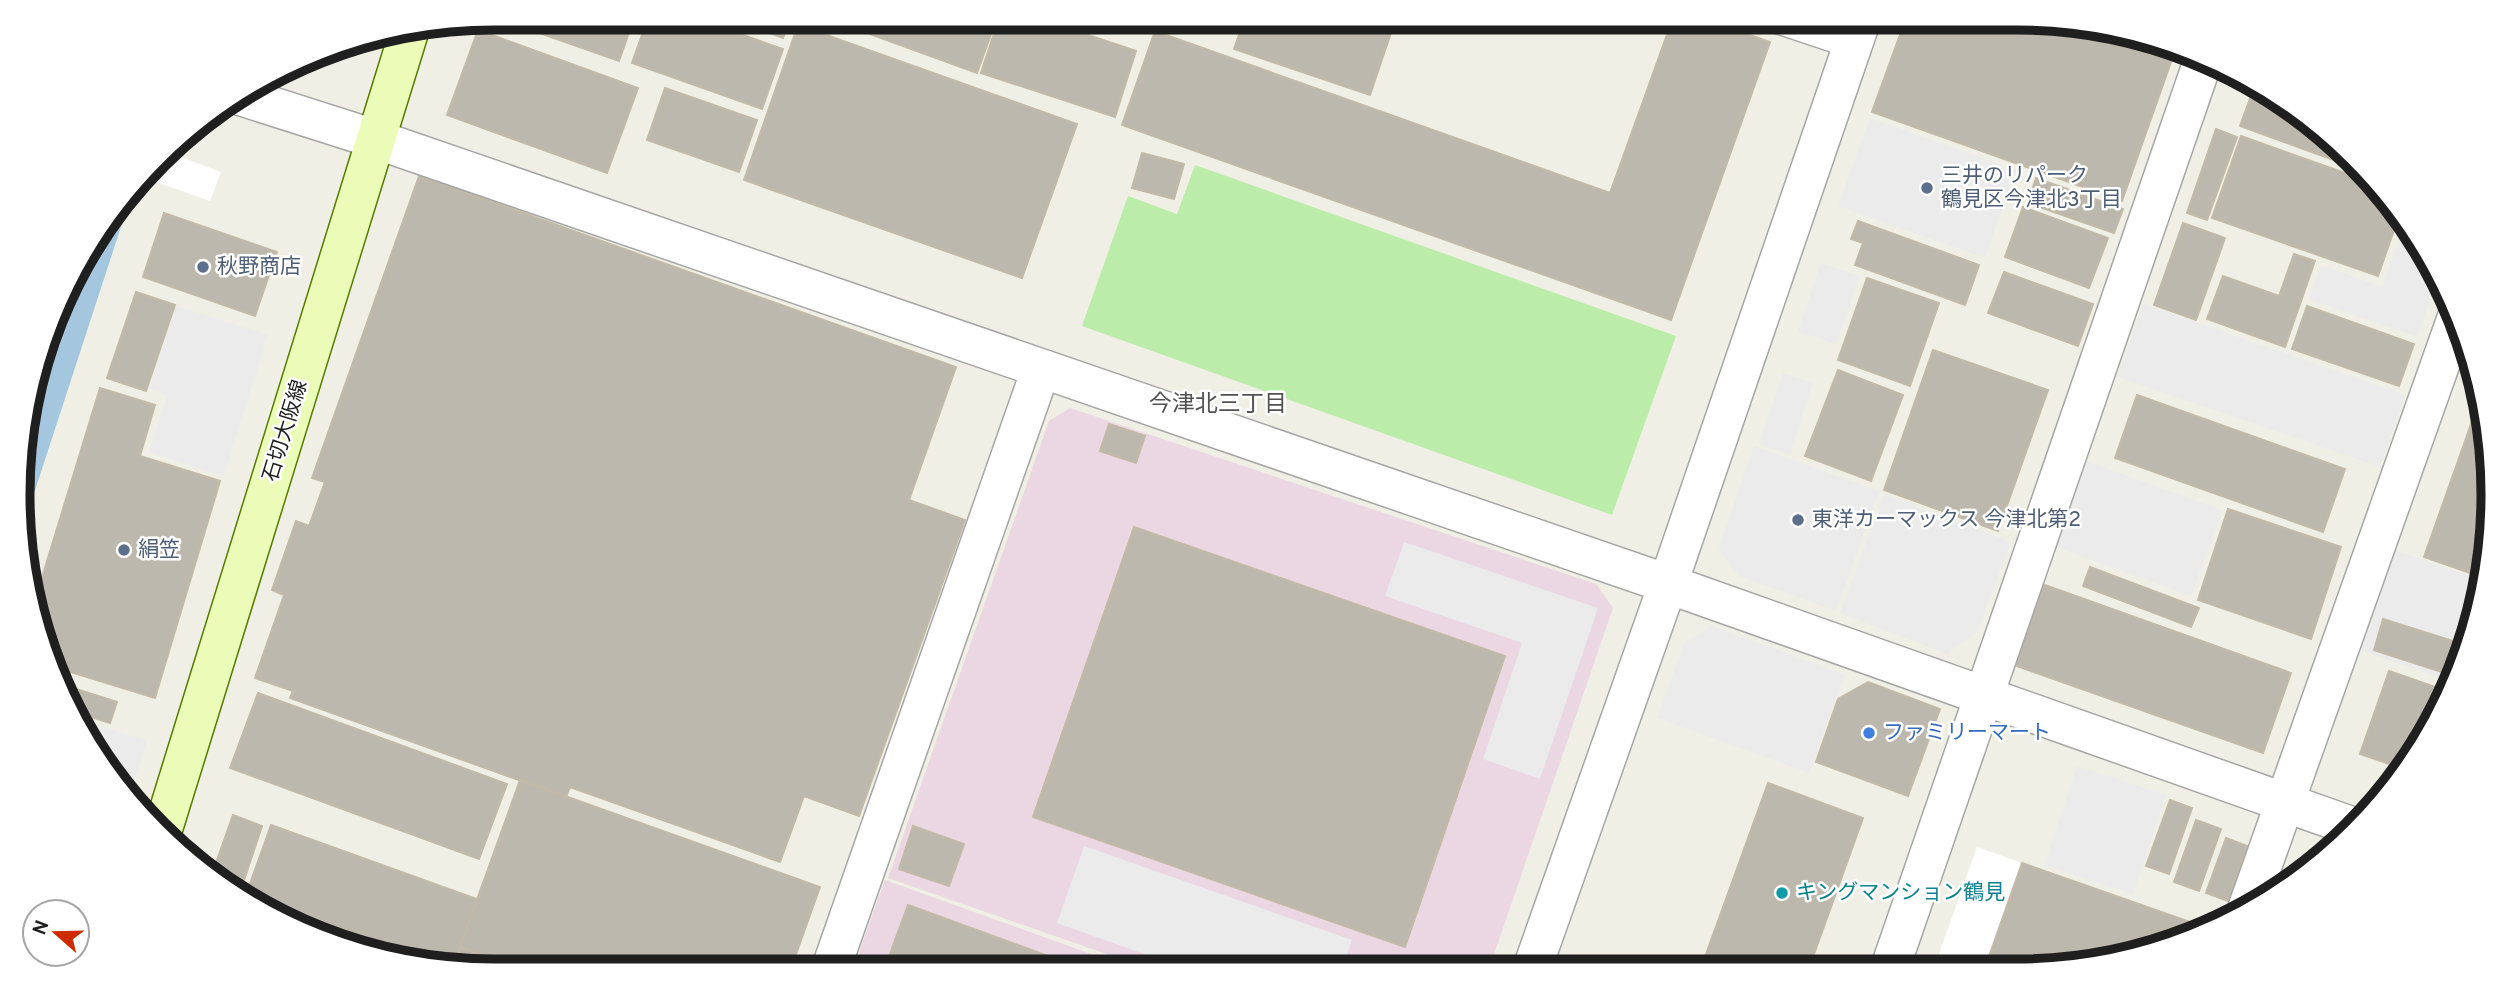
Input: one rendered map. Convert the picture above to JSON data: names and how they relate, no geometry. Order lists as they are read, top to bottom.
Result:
{
  "streets": {
    "main road": ["石切大阪線"]
  },
  "districts": ["今津北三丁目"],
  "places": [
    "三井のリパーク 鶴見区今津北3丁目",
    "秋野商店",
    "東洋カーマックス 今津北第2",
    "絹笠",
    "ファミリーマート",
    "キングマンション鶴見"
  ],
  "north": "left"
}
